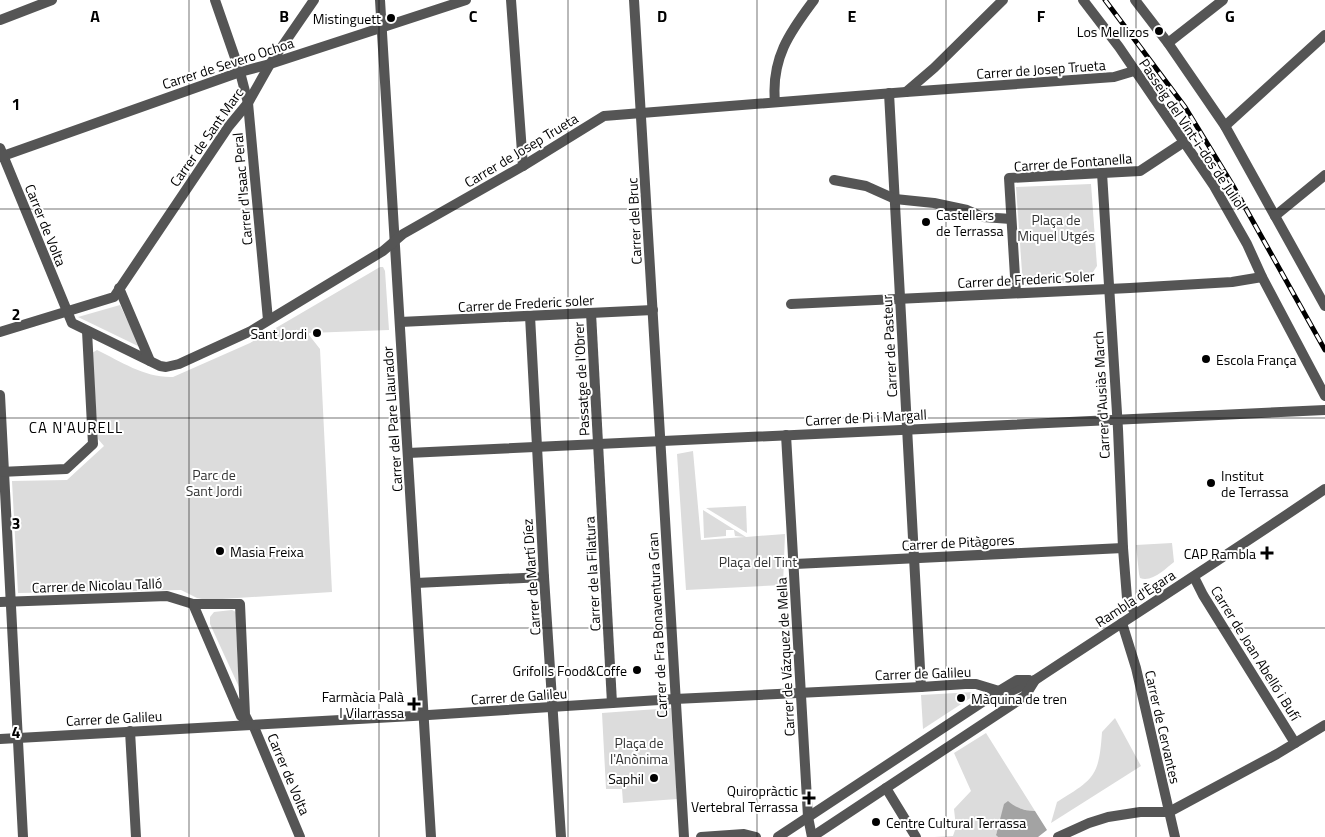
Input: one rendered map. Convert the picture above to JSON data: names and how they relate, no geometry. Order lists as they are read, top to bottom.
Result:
{
  "streets": {
    "street": [
      "Carrer de Severo Ochoa",
      "Carrer de Josep Trueta",
      "Passeig del Vint-i-dos de Juliol",
      "Carrer de Sant Marc",
      "Carrer de Fontanella",
      "Carrer d'Isaac Peral",
      "Carrer del Bruc",
      "Carrer de Volta",
      "Carrer de Frederic Soler",
      "Carrer de Frederic soler",
      "Carrer de Pasteur",
      "Passatge de l'Obrer",
      "Carrer d'Ausiàs March",
      "Carrer de Pi i Margall",
      "Carrer del Pare Llaurador",
      "Carrer de Pitàgores",
      "Carrer de la Filatura",
      "Carrer de Martí Díez",
      "Carrer de Nicolau Talló",
      "Rambla d'Ègara",
      "Carrer de Fra Bonaventura Gran",
      "Carrer de Joan Abelló i Bufí",
      "Carrer de Vázquez de Mella",
      "Carrer de Galileu",
      "Carrer de Cervantes"
    ]
  },
  "crossings": [
    ["Carrer de Severo Ochoa", "Carrer de Sant Marc"],
    ["Carrer de Severo Ochoa", "Carrer d'Isaac Peral"],
    ["Carrer de Severo Ochoa", "Carrer de Volta"],
    ["Carrer de Severo Ochoa", "Carrer del Pare Llaurador"],
    ["Carrer de Josep Trueta", "Passeig del Vint-i-dos de Juliol"],
    ["Carrer de Josep Trueta", "Carrer d'Isaac Peral"],
    ["Carrer de Josep Trueta", "Carrer del Bruc"],
    ["Carrer de Josep Trueta", "Carrer de Volta"],
    ["Carrer de Josep Trueta", "Carrer de Pasteur"],
    ["Carrer de Josep Trueta", "Carrer del Pare Llaurador"],
    ["Passeig del Vint-i-dos de Juliol", "Carrer de Fontanella"],
    ["Passeig del Vint-i-dos de Juliol", "Carrer de Frederic Soler"],
    ["Carrer de Sant Marc", "Carrer d'Isaac Peral"],
    ["Carrer de Fontanella", "Carrer de Frederic Soler"],
    ["Carrer de Fontanella", "Carrer d'Ausiàs March"],
    ["Carrer del Bruc", "Carrer de Frederic soler"],
    ["Carrer del Bruc", "Carrer de Pi i Margall"],
    ["Carrer del Bruc", "Carrer de Fra Bonaventura Gran"],
    ["Carrer de Volta", "Carrer de Nicolau Talló"],
    ["Carrer de Volta", "Carrer de Galileu"],
    ["Carrer de Frederic Soler", "Carrer de Pasteur"],
    ["Carrer de Frederic Soler", "Carrer d'Ausiàs March"],
    ["Carrer de Frederic soler", "Passatge de l'Obrer"],
    ["Carrer de Frederic soler", "Carrer del Pare Llaurador"],
    ["Carrer de Frederic soler", "Carrer de Martí Díez"],
    ["Carrer de Pasteur", "Carrer de Pi i Margall"],
    ["Carrer de Pasteur", "Carrer de Pitàgores"],
    ["Carrer de Pasteur", "Carrer de Galileu"],
    ["Passatge de l'Obrer", "Carrer de Pi i Margall"],
    ["Passatge de l'Obrer", "Carrer de la Filatura"],
    ["Carrer d'Ausiàs March", "Carrer de Pi i Margall"],
    ["Carrer d'Ausiàs March", "Carrer de Pitàgores"],
    ["Carrer d'Ausiàs March", "Rambla d'Ègara"],
    ["Carrer de Pi i Margall", "Carrer del Pare Llaurador"],
    ["Carrer de Pi i Margall", "Carrer de la Filatura"],
    ["Carrer de Pi i Margall", "Carrer de Martí Díez"],
    ["Carrer de Pi i Margall", "Carrer de Fra Bonaventura Gran"],
    ["Carrer de Pi i Margall", "Carrer de Vázquez de Mella"],
    ["Carrer del Pare Llaurador", "Carrer de Galileu"],
    ["Carrer de Pitàgores", "Carrer de Vázquez de Mella"],
    ["Carrer de la Filatura", "Carrer de Galileu"],
    ["Carrer de Martí Díez", "Carrer de Galileu"],
    ["Carrer de Nicolau Talló", "Carrer de Galileu"],
    ["Rambla d'Ègara", "Carrer de Joan Abelló i Bufí"],
    ["Rambla d'Ègara", "Carrer de Vázquez de Mella"],
    ["Rambla d'Ègara", "Carrer de Cervantes"],
    ["Carrer de Fra Bonaventura Gran", "Carrer de Galileu"],
    ["Carrer de Vázquez de Mella", "Carrer de Galileu"]
  ],
  "districts": ["CA N'AURELL"],
  "parks": [
    "Plaça de Miquel Utgés",
    "Parc de Sant Jordi",
    "Plaça del Tint",
    "Plaça de l'Anònima"
  ],
  "places": {
    "other": [
      "Mistinguett",
      "Los Mellizos",
      "Castellers de Terrassa",
      "Sant Jordi",
      "Escola França",
      "Institut de Terrassa",
      "Masia Freixa",
      "Grifolls Food&Coffe",
      "Màquina de tren",
      "Saphil",
      "Centre Cultural Terrassa"
    ],
    "health": ["CAP Rambla", "Farmàcia Palà I Vilarrassa", "Quiropràctic Vertebral Terrassa"]
  },
  "grid": {
    "columns": [
      "A",
      "B",
      "C",
      "D",
      "E",
      "F",
      "G"
    ],
    "rows": [
      "1",
      "2",
      "3",
      "4"
    ]
  }
}
